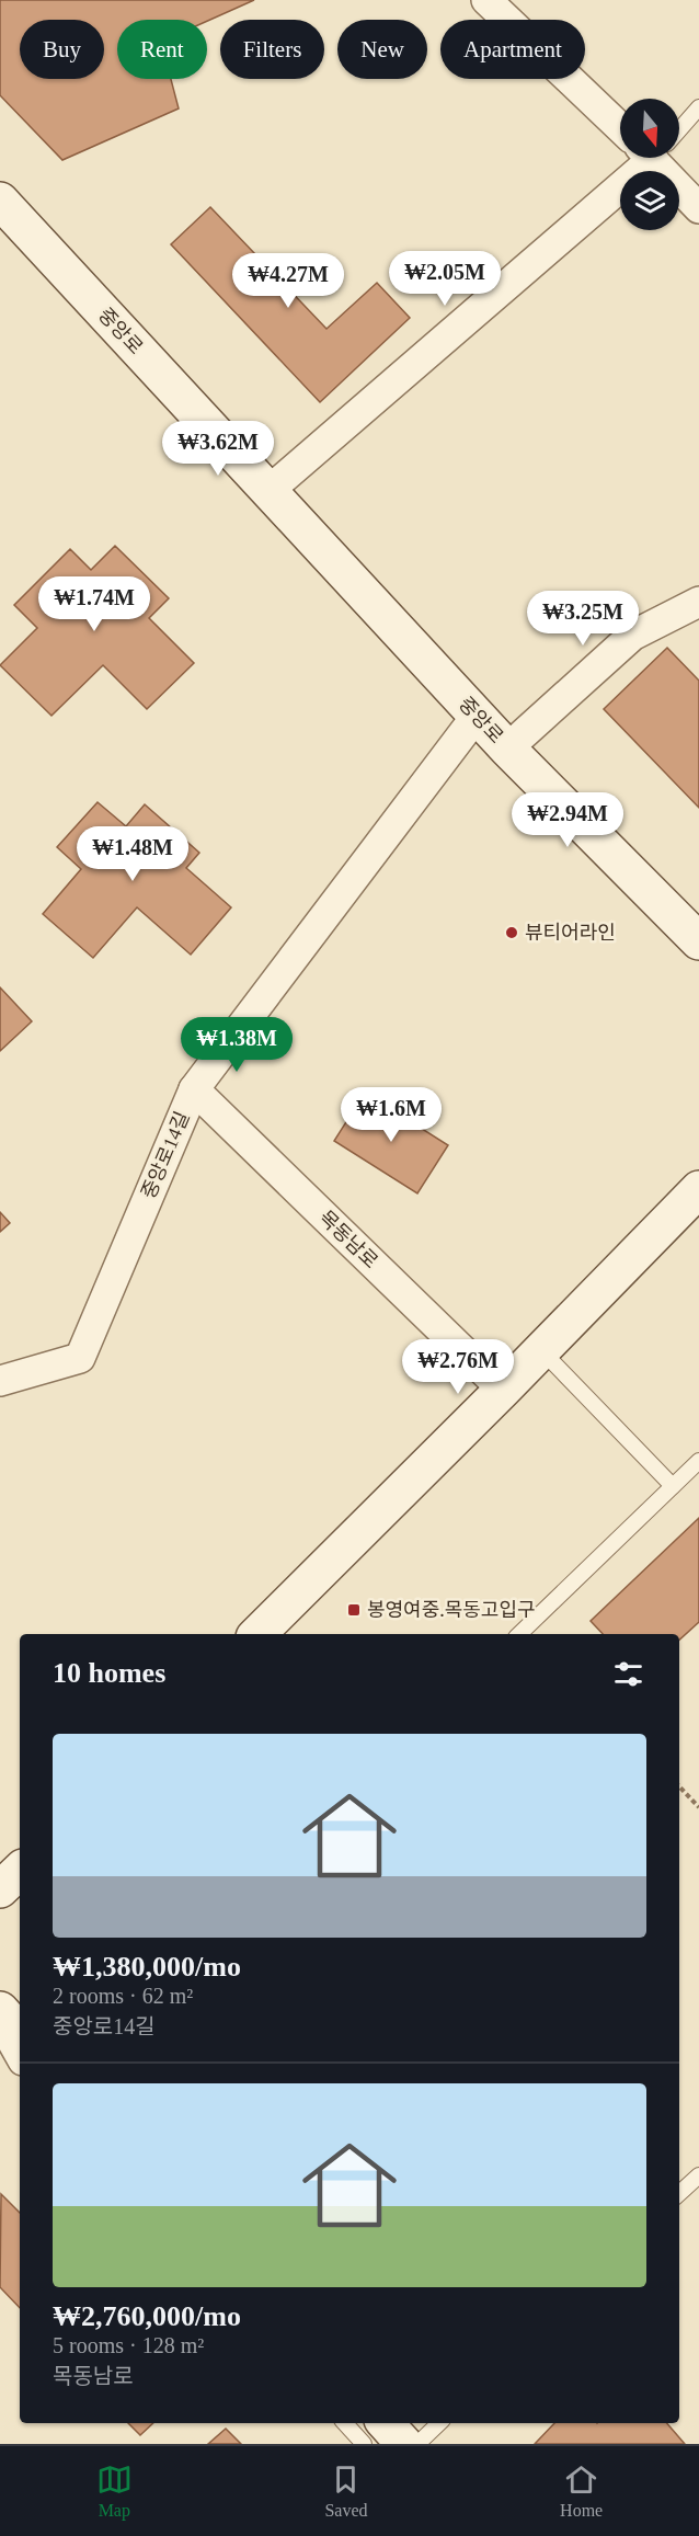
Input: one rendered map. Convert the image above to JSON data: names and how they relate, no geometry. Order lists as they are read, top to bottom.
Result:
{
  "streets": {
    "main road": ["중앙로"],
    "street": ["중앙로14길", "목동남로"]
  },
  "crossings": [
    ["중앙로", "중앙로14길"],
    ["중앙로14길", "목동남로"]
  ],
  "places": {
    "other": ["뷰티어라인"],
    "transit": ["봉영여중.목동고입구"]
  },
  "north": "bottom",
  "page": {
    "chip": [
      "Buy",
      "Rent",
      "Filters",
      "New",
      "Apartment"
    ],
    "price": [
      "₩2.05M",
      "₩4.27M",
      "₩3.62M",
      "₩1.74M",
      "₩3.25M",
      "₩2.94M",
      "₩1.48M",
      "₩1.38M",
      "₩1.6M",
      "₩2.76M"
    ],
    "heading": "10 homes",
    "list": [
      {
        "name": "₩1,380,000/mo",
        "note": "2 rooms · 62 m² · 중앙로14길"
      },
      {
        "name": "₩2,760,000/mo",
        "note": "5 rooms · 128 m² · 목동남로"
      }
    ],
    "tabs": ["Map", "Saved", "Home"]
  }
}
